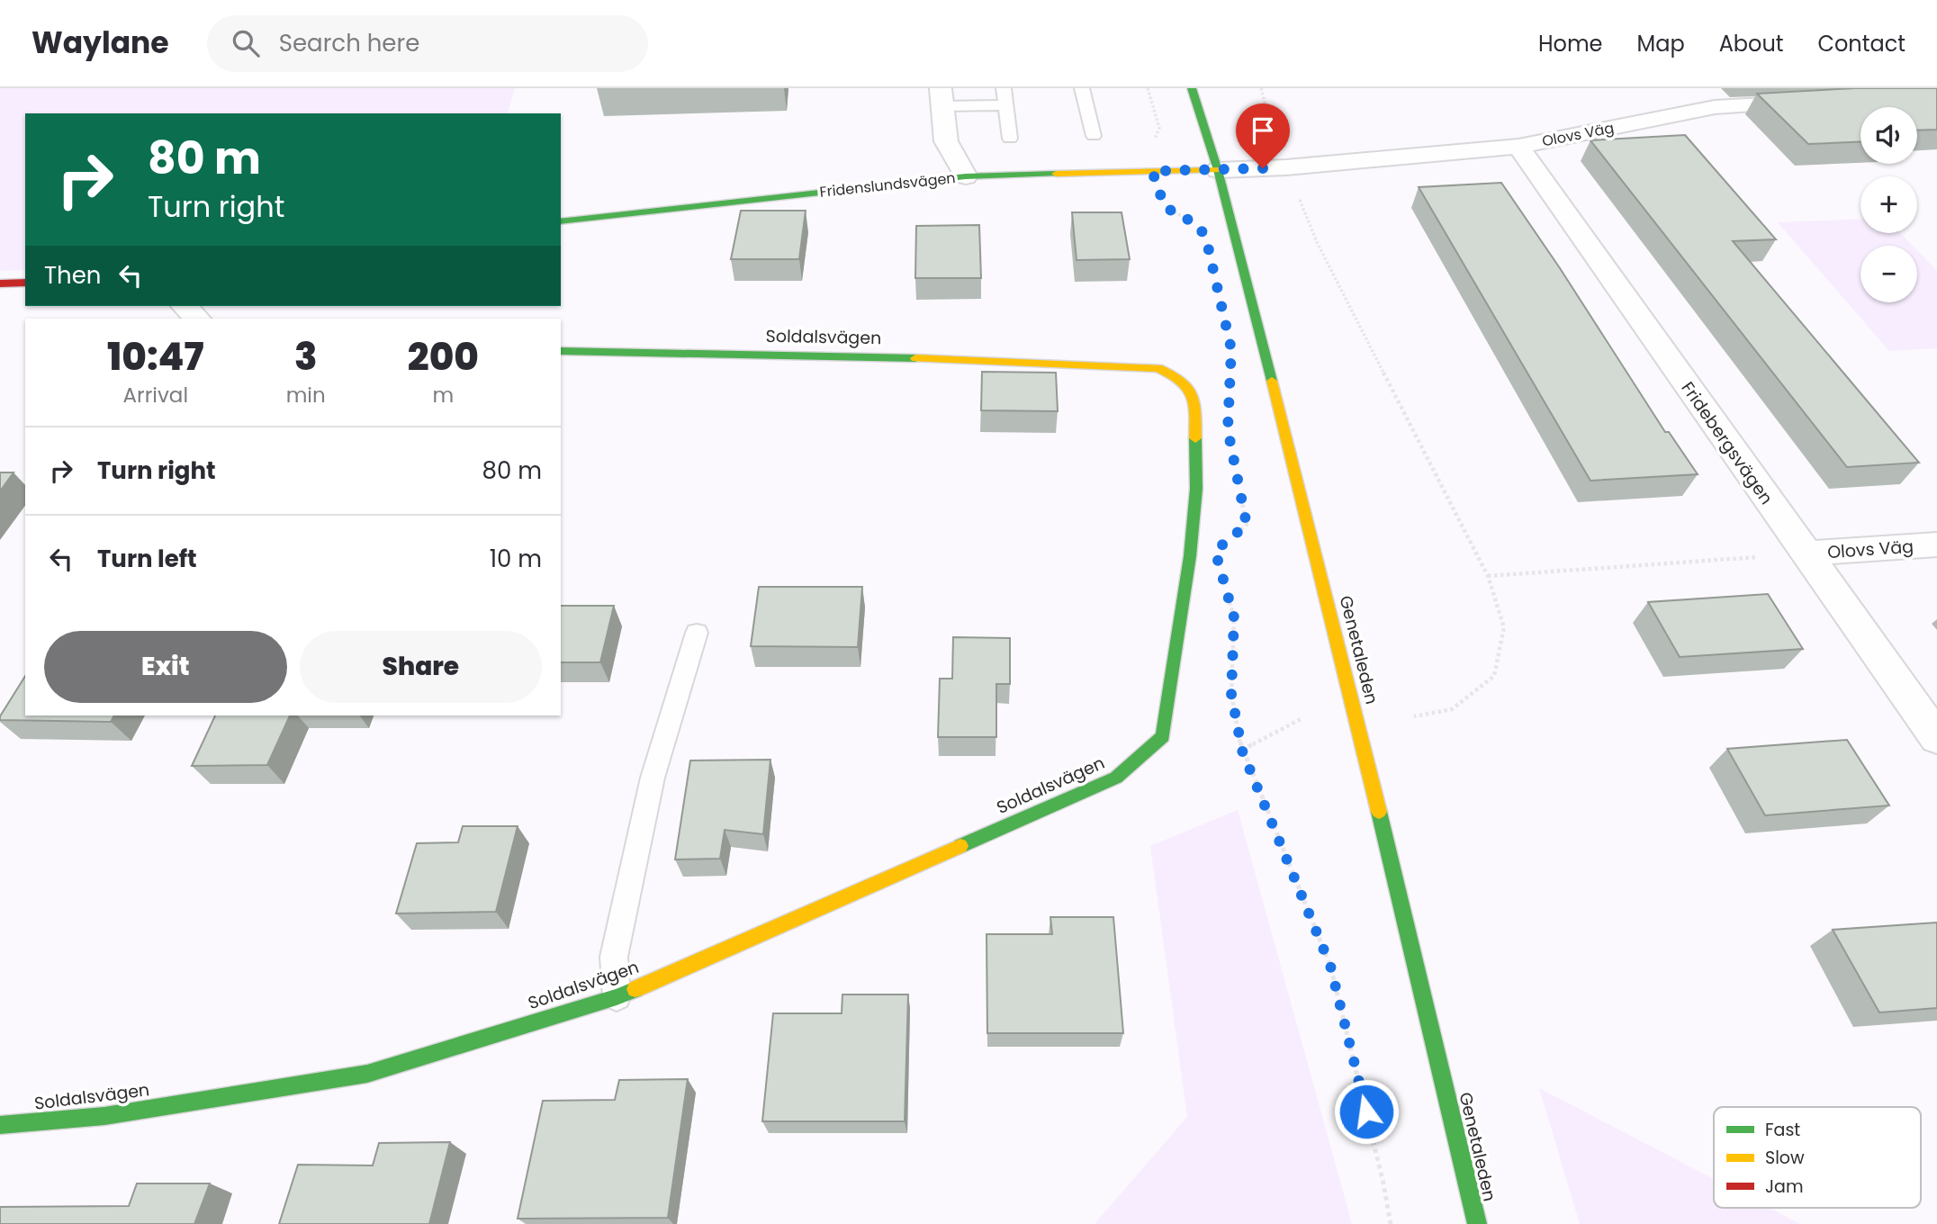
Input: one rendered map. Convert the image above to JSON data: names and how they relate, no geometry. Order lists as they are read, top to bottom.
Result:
{
  "streets": {
    "street": [
      "Olovs Väg",
      "Fridenslundsvägen",
      "Soldalsvägen",
      "Fridebergsvägen",
      "Genetaleden"
    ]
  },
  "crossings": [
    ["Olovs Väg", "Fridenslundsvägen"],
    ["Olovs Väg", "Fridebergsvägen"],
    ["Olovs Väg", "Genetaleden"],
    ["Fridenslundsvägen", "Genetaleden"]
  ],
  "legend": ["Fast", "Slow", "Jam"],
  "page": {
    "header": "Waylane",
    "search": "Search here",
    "nav": [
      "Home",
      "Map",
      "About",
      "Contact"
    ],
    "map_buttons": ["+", "−"],
    "turn": ["80 m", "Turn right"],
    "then": "Then",
    "eta": [
      "10:47",
      "Arrival",
      "3",
      "min",
      "200",
      "m"
    ],
    "list": [
      {
        "name": "Turn right",
        "value": "80 m"
      },
      {
        "name": "Turn left",
        "value": "10 m"
      }
    ],
    "buttons": ["Exit", "Share"]
  }
}
